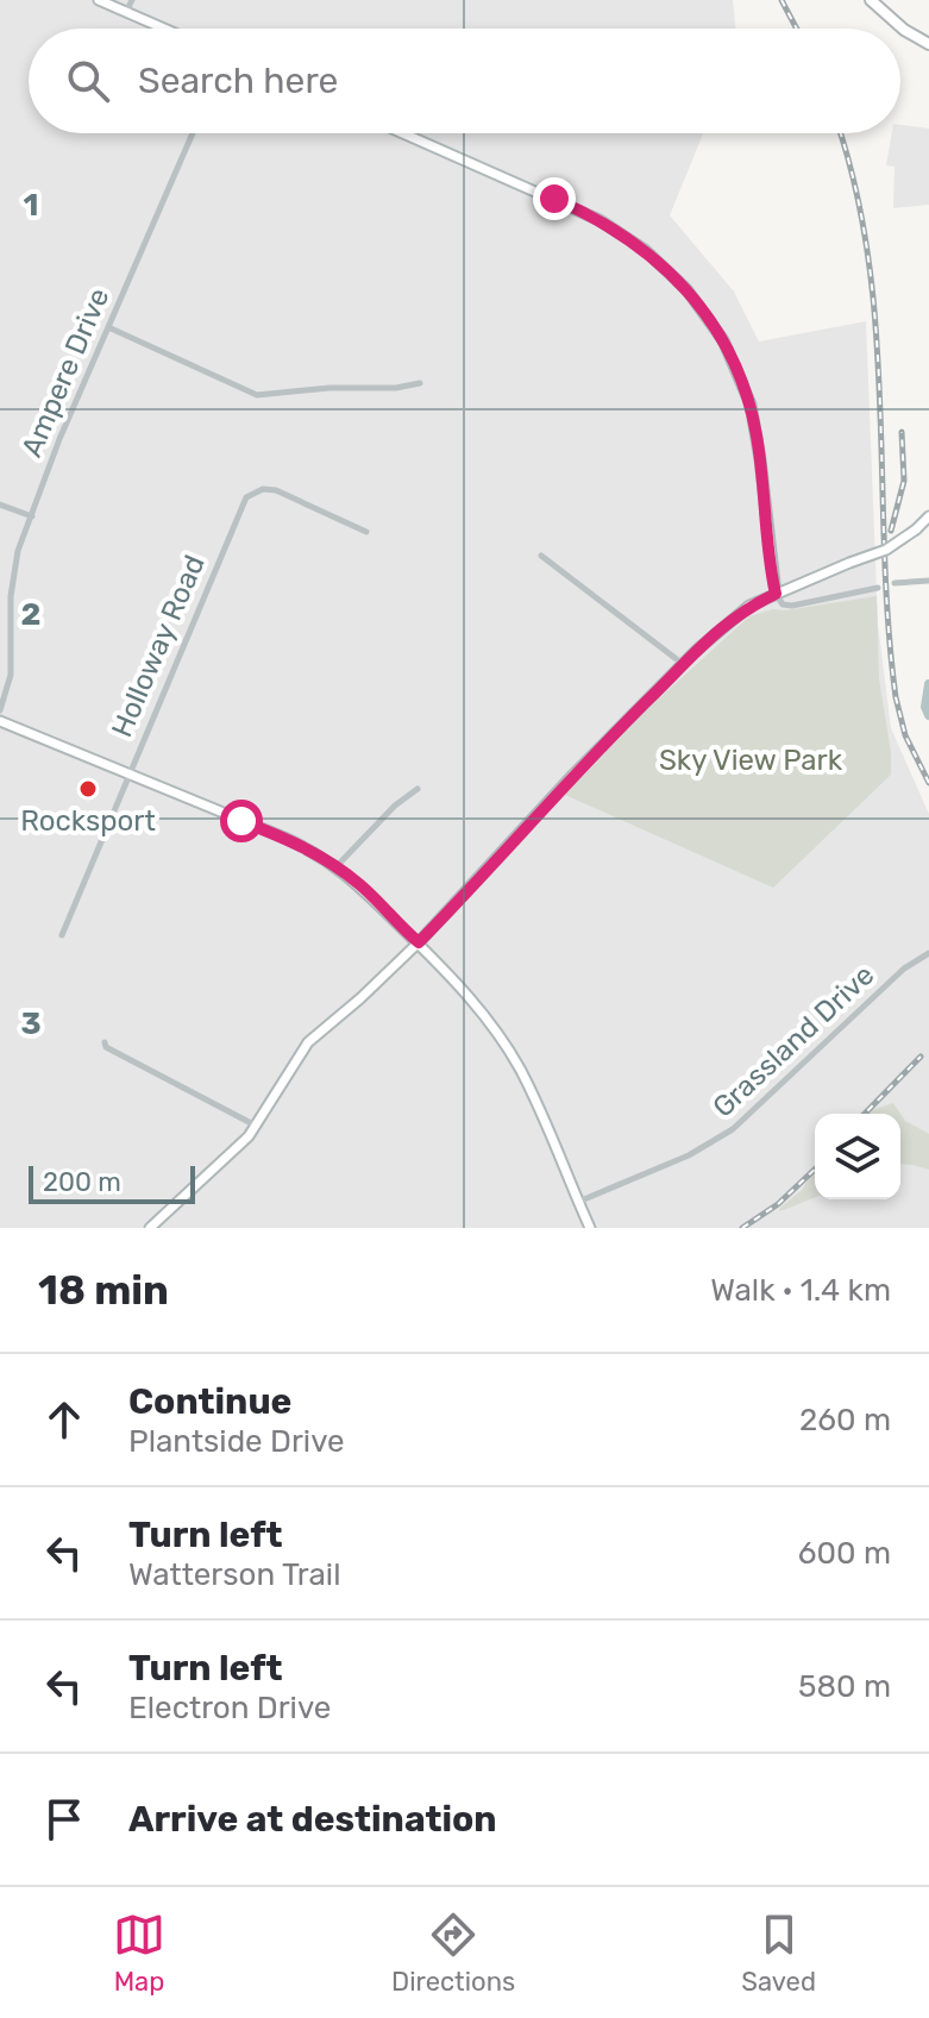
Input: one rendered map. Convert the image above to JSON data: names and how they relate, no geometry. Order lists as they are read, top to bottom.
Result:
{
  "streets": {
    "street": ["Ampere Drive", "Holloway Road", "Grassland Drive"]
  },
  "parks": ["Sky View Park"],
  "places": ["Rocksport"],
  "scale_bar": "200 m",
  "page": {
    "search": "Search here",
    "scale": "200 m",
    "heading": ["18 min", "Walk · 1.4 km"],
    "list": [
      ["Continue", "Plantside Drive", "260 m"],
      ["Turn left", "Watterson Trail", "600 m"],
      ["Turn left", "Electron Drive", "580 m"],
      "Arrive at destination"
    ],
    "nav": ["Map", "Directions", "Saved"]
  },
  "grid": {
    "rows": ["1", "2", "3"]
  }
}
